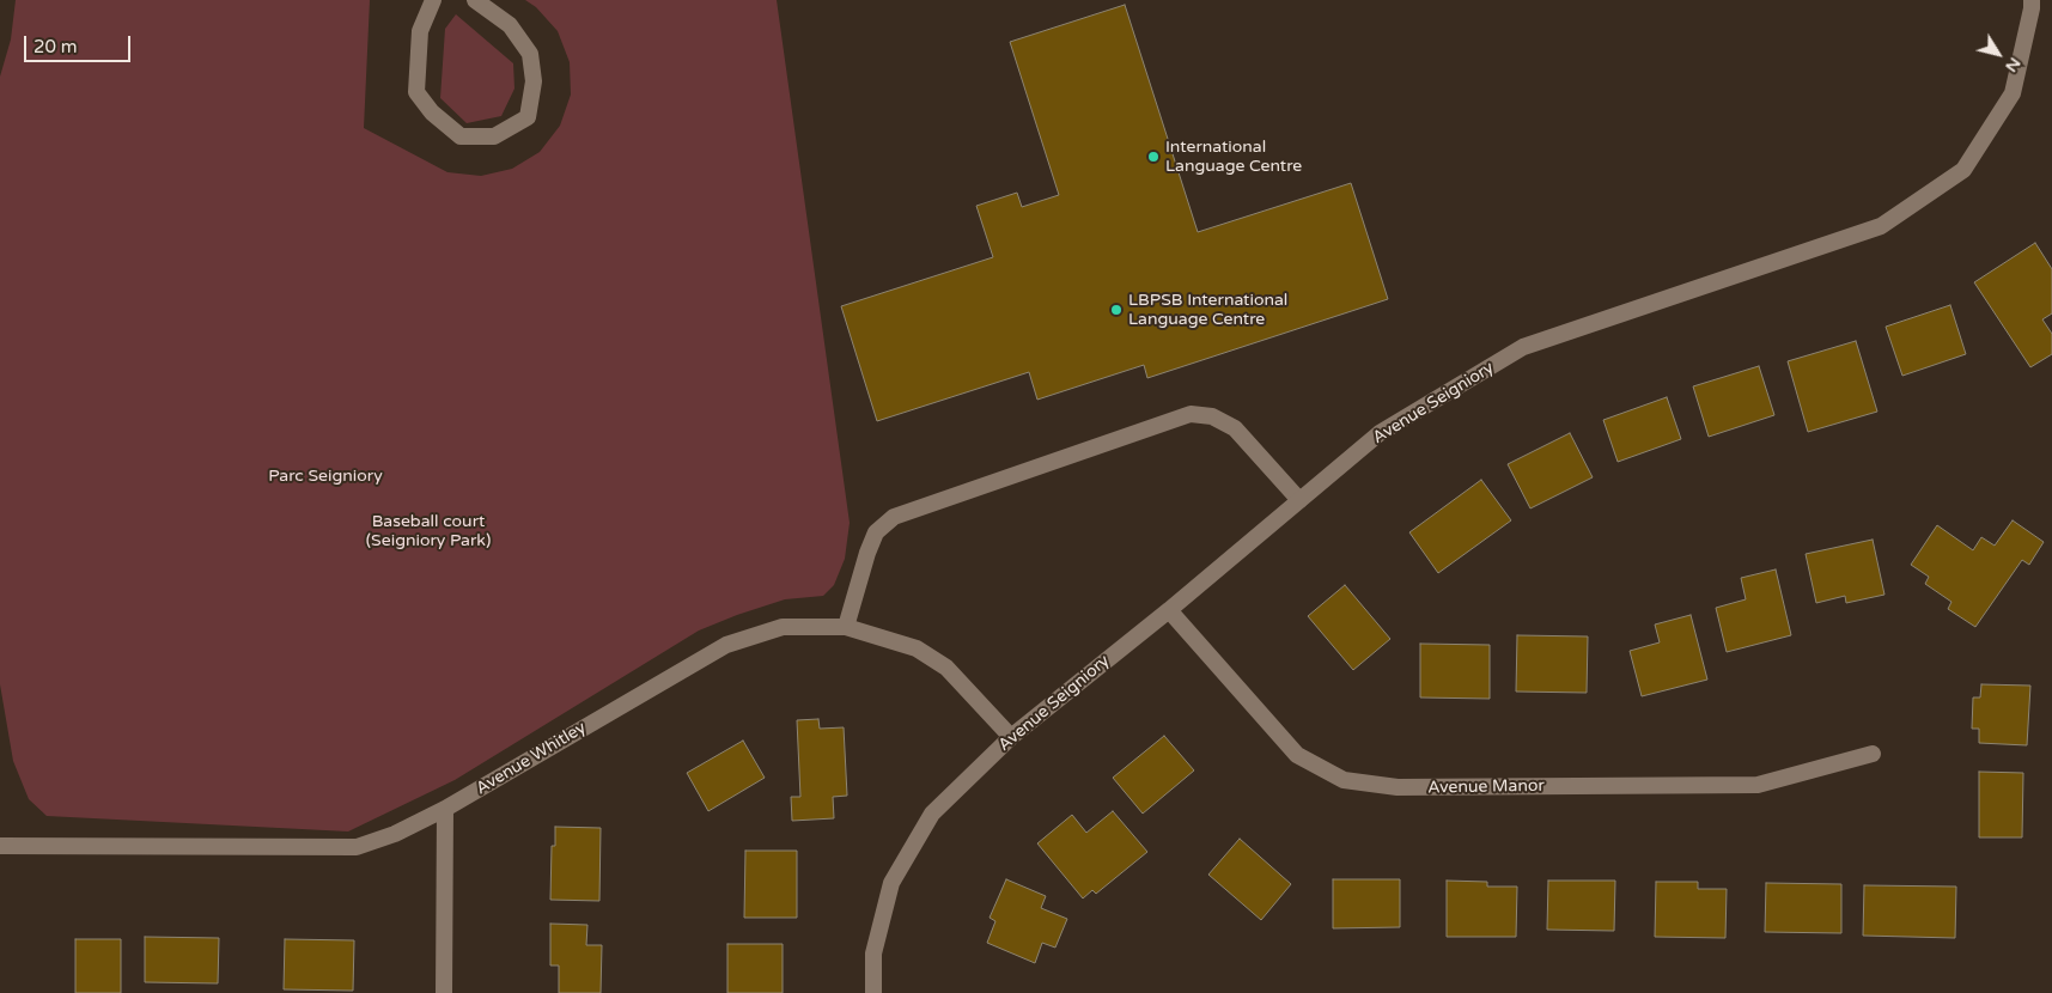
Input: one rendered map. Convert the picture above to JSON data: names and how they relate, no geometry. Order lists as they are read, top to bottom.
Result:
{
  "streets": {
    "street": ["Avenue Seigniory", "Avenue Whitley", "Avenue Manor"]
  },
  "crossings": [
    ["Avenue Seigniory", "Avenue Whitley"],
    ["Avenue Seigniory", "Avenue Manor"]
  ],
  "parks": ["Parc Seigniory", "Baseball court (Seigniory Park)"],
  "places": ["International Language Centre", "LBPSB International Language Centre"],
  "scale_bar": "20 m",
  "north": "bottom right"
}
